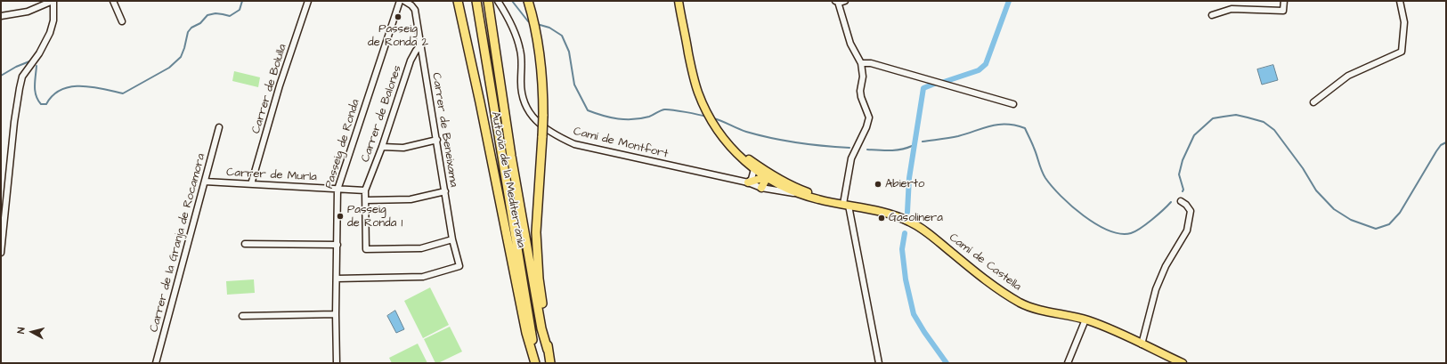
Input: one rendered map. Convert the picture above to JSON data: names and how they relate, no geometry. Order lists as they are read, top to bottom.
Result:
{
  "streets": {
    "highway": ["Autovia de la Mediterrània"],
    "main road": ["Camí de Castella"],
    "street": [
      "Carrer de Bolulla",
      "Carrer de Balones",
      "Carrer de Beneixama",
      "Camí de Montfort",
      "Passeig de Ronda",
      "Carrer de Murla",
      "Carrer de la Granja de Rocamora"
    ]
  },
  "crossings": [
    ["Carrer de Bolulla", "Carrer de Murla"],
    ["Carrer de Balones", "Carrer de Beneixama"],
    ["Carrer de Beneixama", "Passeig de Ronda"],
    ["Camí de Montfort", "Camí de Castella"],
    ["Passeig de Ronda", "Carrer de Murla"],
    ["Carrer de Murla", "Carrer de la Granja de Rocamora"]
  ],
  "places": [
    "Passeig de Ronda 2",
    "Abierto",
    "Passeig de Ronda 1",
    "Gasolinera"
  ],
  "north": "left"
}
